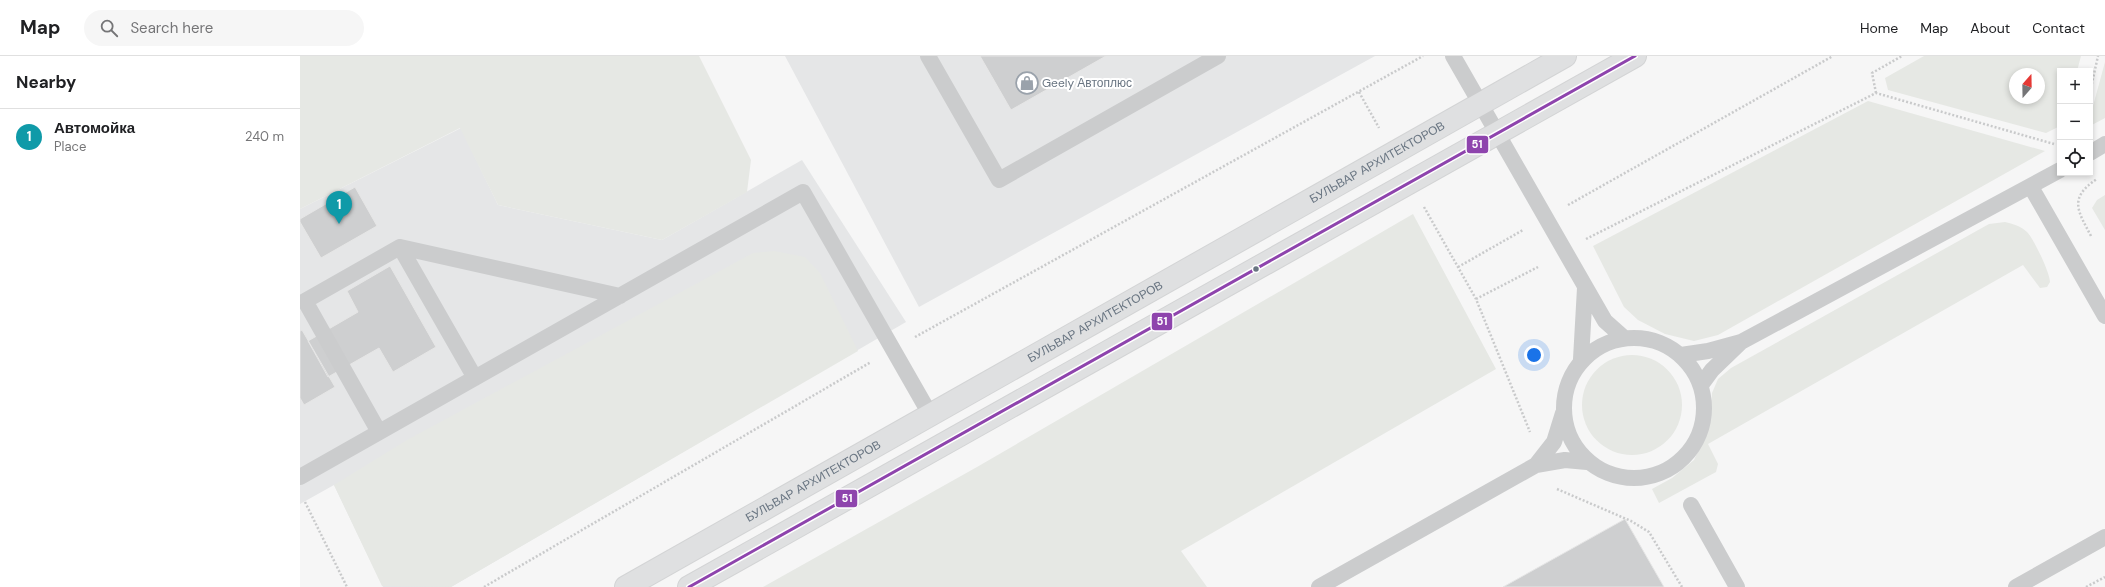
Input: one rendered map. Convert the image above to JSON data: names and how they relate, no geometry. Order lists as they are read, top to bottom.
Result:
{
  "streets": {
    "main road": ["БУЛЬВАР АРХИТЕКТОРОВ"]
  },
  "places": {
    "shop": ["Geely Автоплюс"]
  },
  "lines": ["transit line 51"],
  "north": "top",
  "page": {
    "header": "Map",
    "search": "Search here",
    "nav": [
      "Home",
      "Map",
      "About",
      "Contact"
    ],
    "heading": "Nearby",
    "map_buttons": ["+", "−"],
    "list": [
      {
        "mark": "1",
        "name": "Автомойка",
        "note": "Place",
        "value": "240 m"
      }
    ],
    "pins": "1"
  }
}
